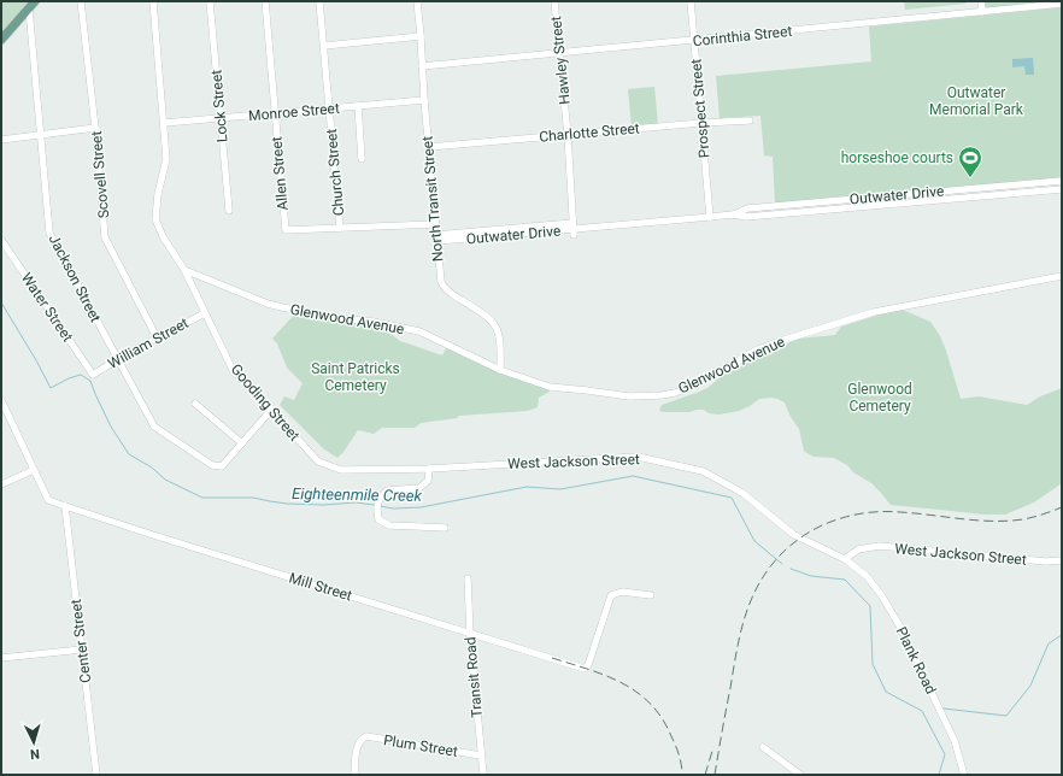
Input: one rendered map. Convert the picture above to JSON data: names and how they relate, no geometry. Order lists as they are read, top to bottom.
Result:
{
  "streets": {
    "street": [
      "Corinthia Street",
      "Hawley Street",
      "Lock Street",
      "Prospect Street",
      "Monroe Street",
      "Charlotte Street",
      "Church Street",
      "Allen Street",
      "Scovell Street",
      "Outwater Drive",
      "North Transit Street",
      "Jackson Street",
      "Water Street",
      "Glenwood Avenue",
      "William Street",
      "Gooding Street",
      "West Jackson Street",
      "Mill Street",
      "Center Street",
      "Plank Road",
      "Transit Road",
      "Plum Street"
    ]
  },
  "crossings": [
    ["Corinthia Street", "Hawley Street"],
    ["Corinthia Street", "Prospect Street"],
    ["Corinthia Street", "North Transit Street"],
    ["Hawley Street", "Charlotte Street"],
    ["Hawley Street", "Outwater Drive"],
    ["Lock Street", "Monroe Street"],
    ["Prospect Street", "Charlotte Street"],
    ["Prospect Street", "Outwater Drive"],
    ["Monroe Street", "Church Street"],
    ["Monroe Street", "Allen Street"],
    ["Monroe Street", "North Transit Street"],
    ["Monroe Street", "Gooding Street"],
    ["Charlotte Street", "North Transit Street"],
    ["Church Street", "Allen Street"],
    ["Scovell Street", "William Street"],
    ["Outwater Drive", "North Transit Street"],
    ["North Transit Street", "Glenwood Avenue"],
    ["Jackson Street", "William Street"],
    ["Water Street", "William Street"],
    ["Glenwood Avenue", "Gooding Street"],
    ["William Street", "Gooding Street"],
    ["Gooding Street", "West Jackson Street"],
    ["West Jackson Street", "Plank Road"],
    ["Mill Street", "Center Street"],
    ["Mill Street", "Transit Road"],
    ["Transit Road", "Plum Street"]
  ],
  "water": ["Eighteenmile Creek"],
  "parks": ["Outwater Memorial Park", "Saint Patricks Cemetery", "Glenwood Cemetery"],
  "places": {
    "sports": ["horseshoe courts"]
  },
  "north": "bottom"
}
